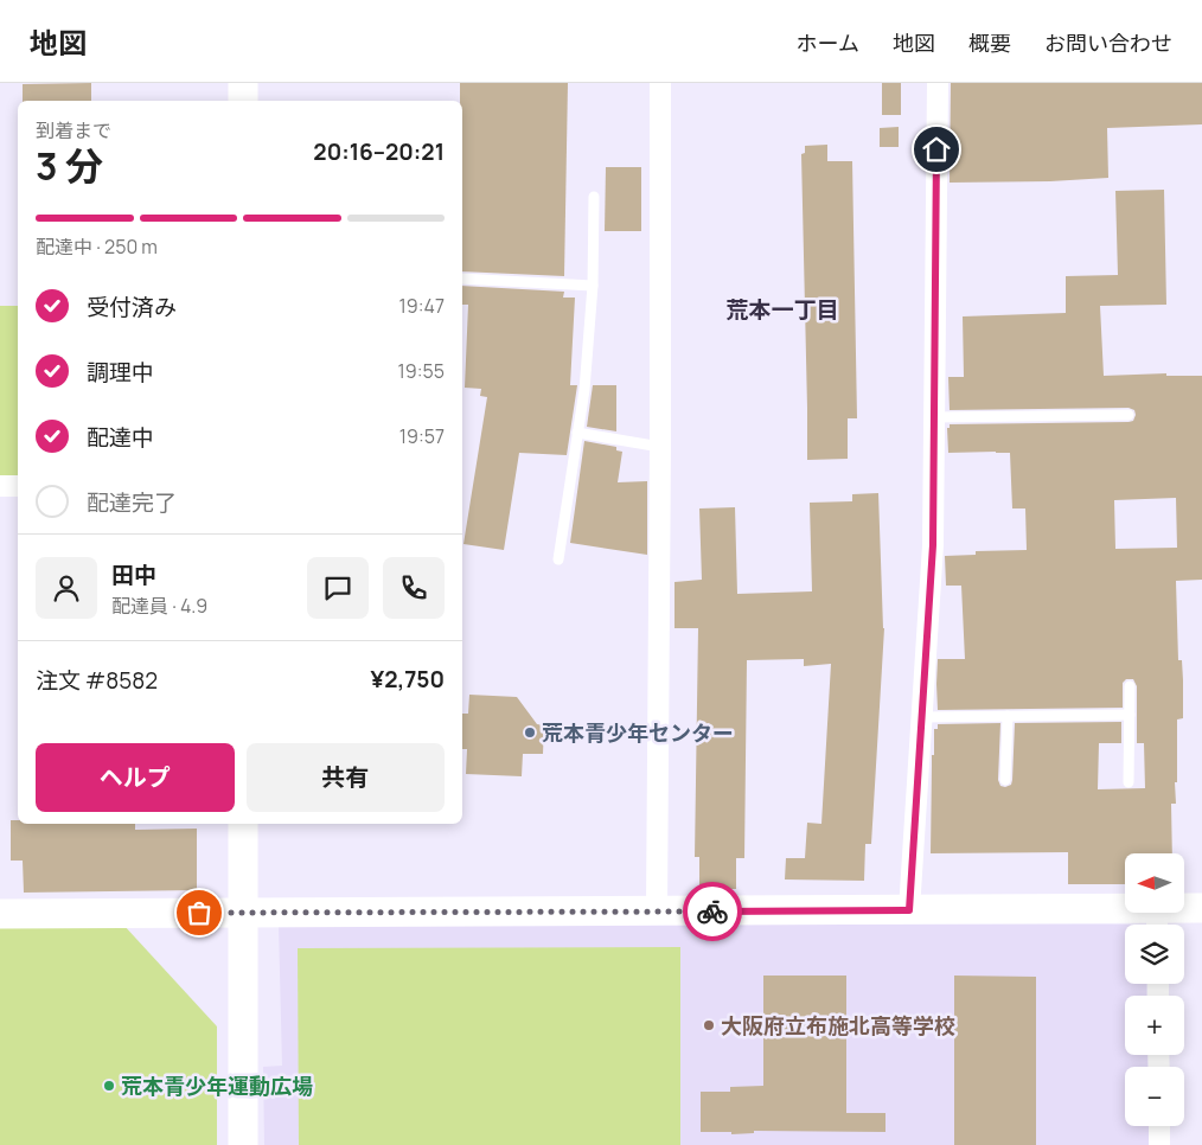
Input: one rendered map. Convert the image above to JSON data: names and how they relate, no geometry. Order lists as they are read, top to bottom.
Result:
{
  "districts": ["荒本一丁目"],
  "places": ["荒本青少年センター", "大阪府立布施北高等学校", "荒本青少年運動広場"],
  "north": "left",
  "page": {
    "header": "地図",
    "nav": [
      "ホーム",
      "地図",
      "概要",
      "お問い合わせ"
    ],
    "heading": ["3 分", "到着まで", "20:16–20:21"],
    "panel": [
      "田中",
      "配達員 · 4.9",
      "注文 #8582",
      "¥2,750"
    ],
    "bar": "配達中 · 250 m",
    "list": [
      ["受付済み", "19:47"],
      ["調理中", "19:55"],
      ["配達中", "19:57"],
      "配達完了"
    ],
    "buttons": ["ヘルプ", "共有"],
    "map_buttons": ["+", "−"]
  }
}
